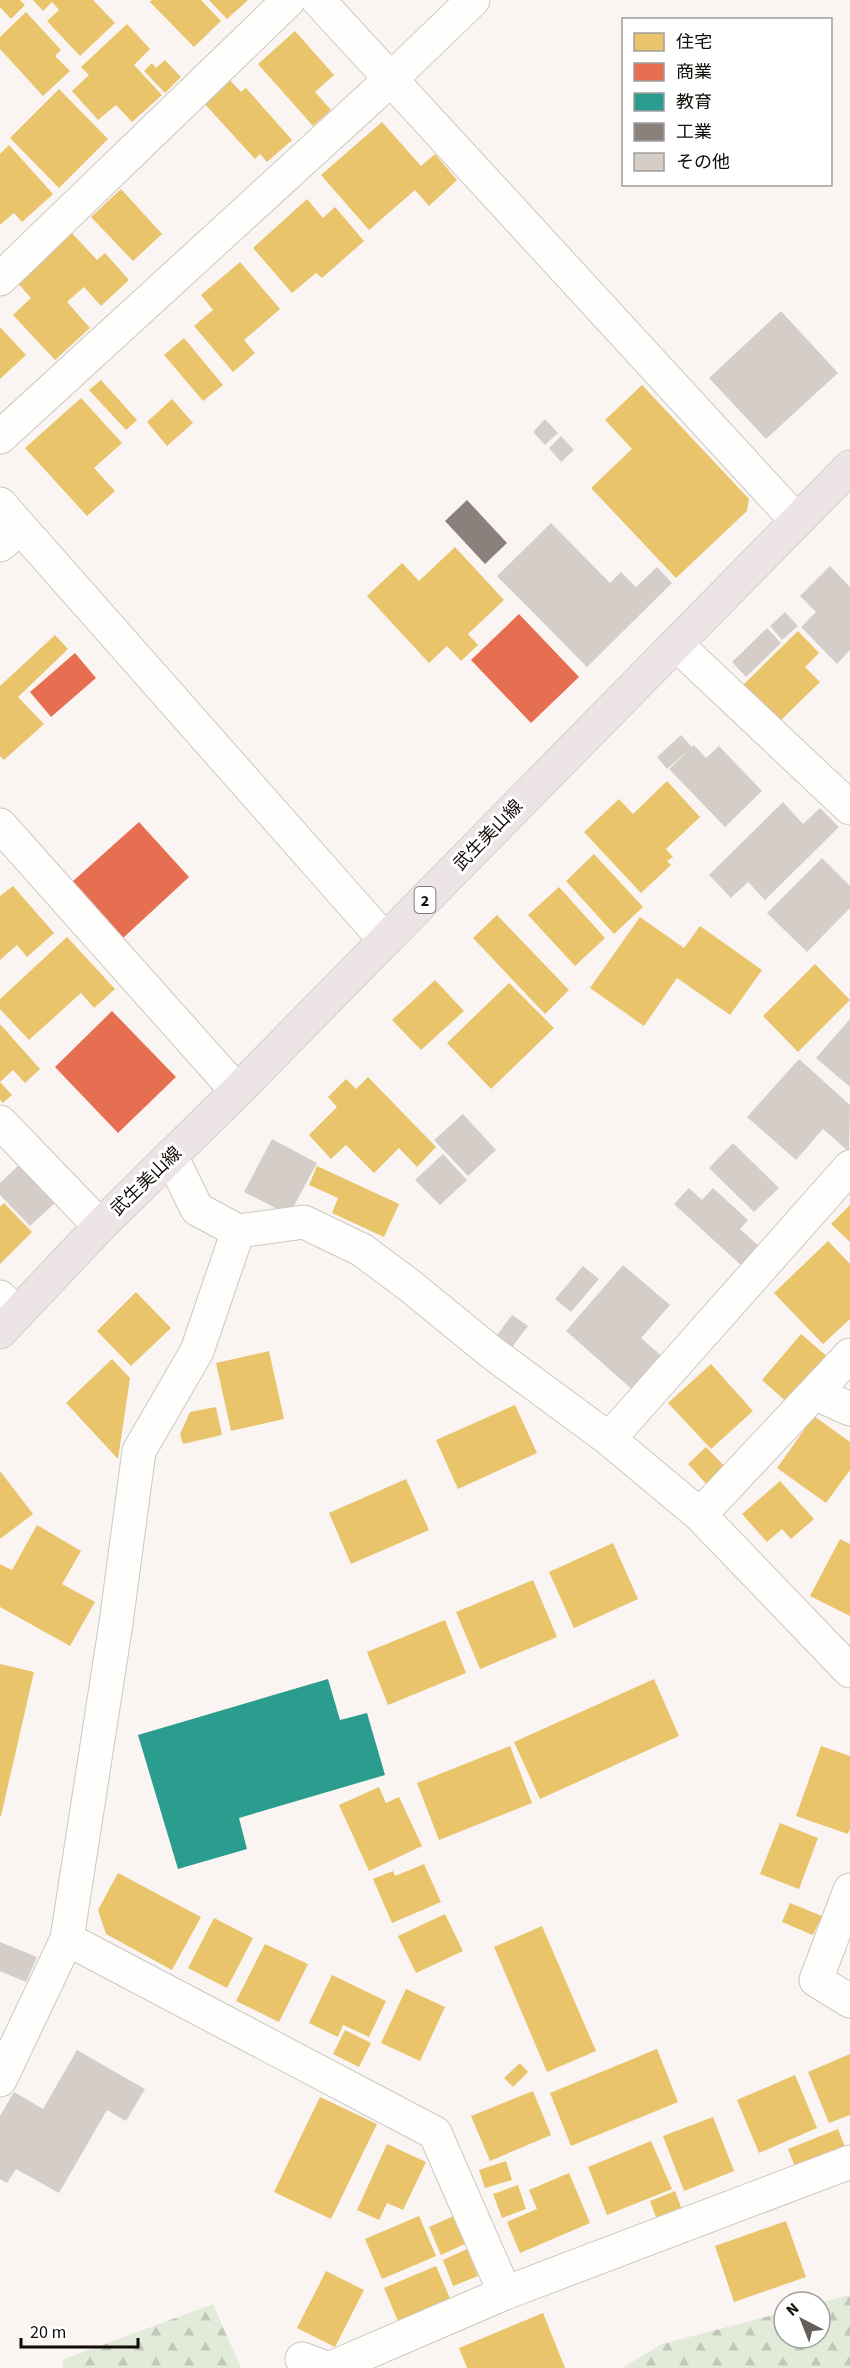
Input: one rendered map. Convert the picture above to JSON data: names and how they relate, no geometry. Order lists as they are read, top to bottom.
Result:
{
  "streets": {
    "main road": ["武生美山線", "2"]
  },
  "legend": [
    "住宅",
    "商業",
    "教育",
    "工業",
    "その他"
  ],
  "scale_bar": "20 m",
  "north": "top left"
}
